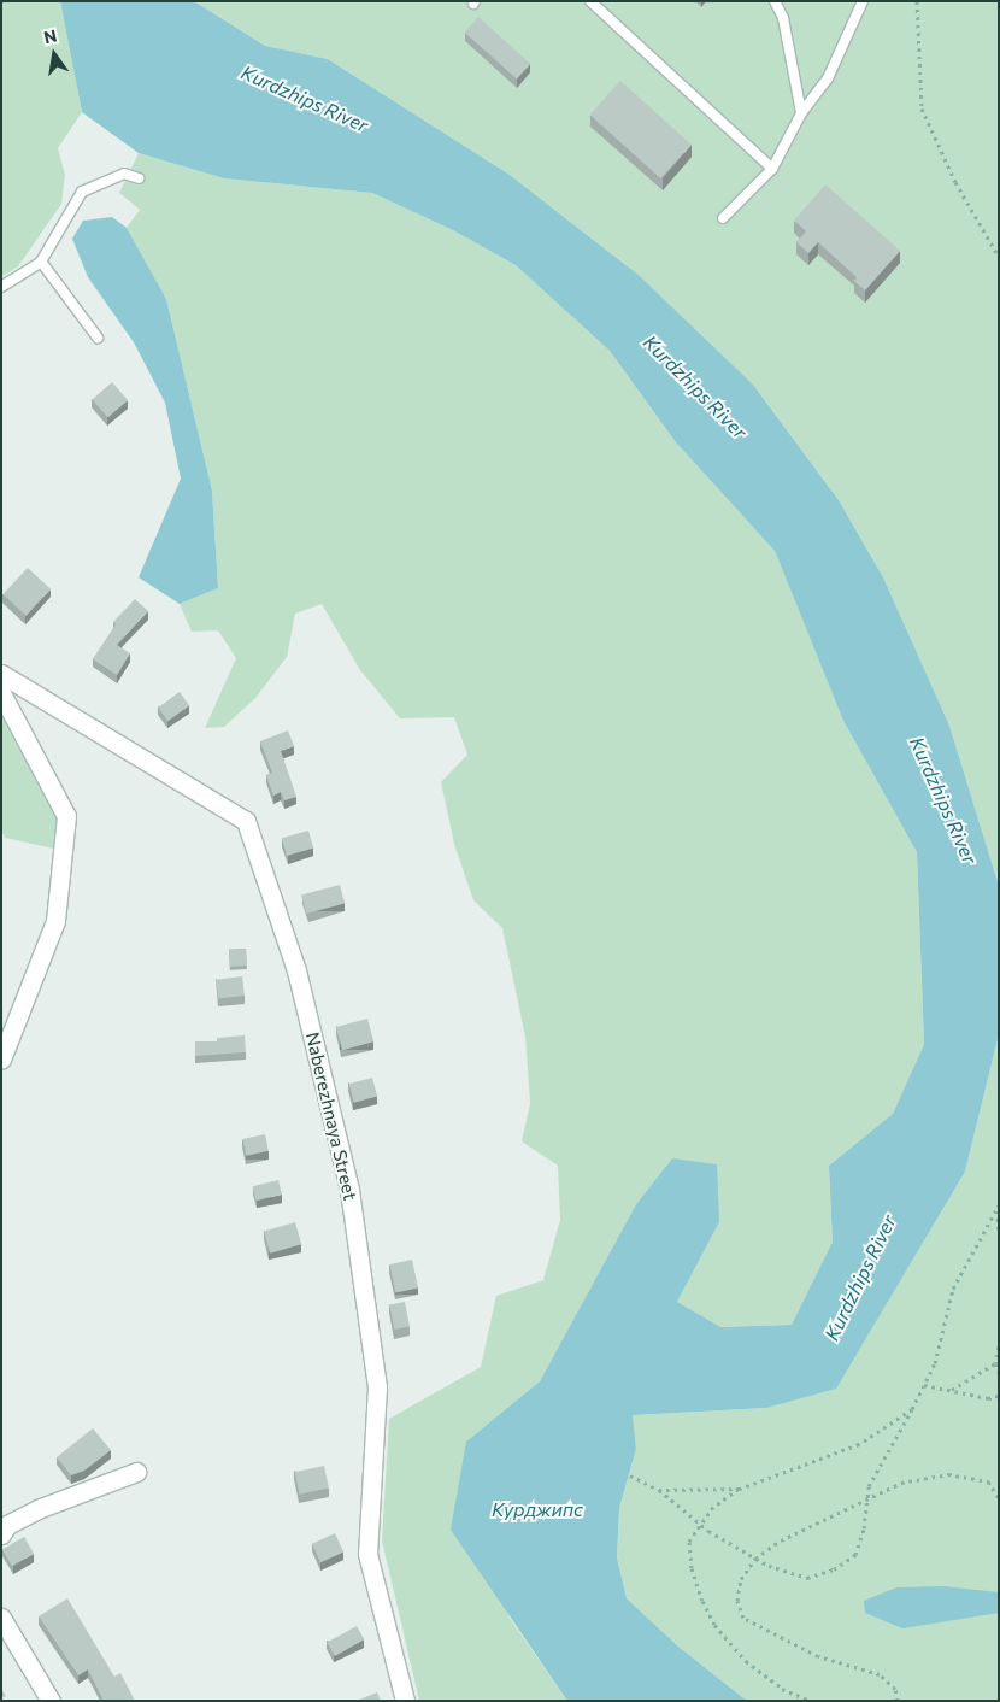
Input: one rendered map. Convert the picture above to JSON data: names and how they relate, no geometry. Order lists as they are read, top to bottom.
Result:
{
  "streets": {
    "street": ["Naberezhnaya Street"]
  },
  "water": ["Kurdzhips River", "Курджипс"],
  "north": "top"
}
